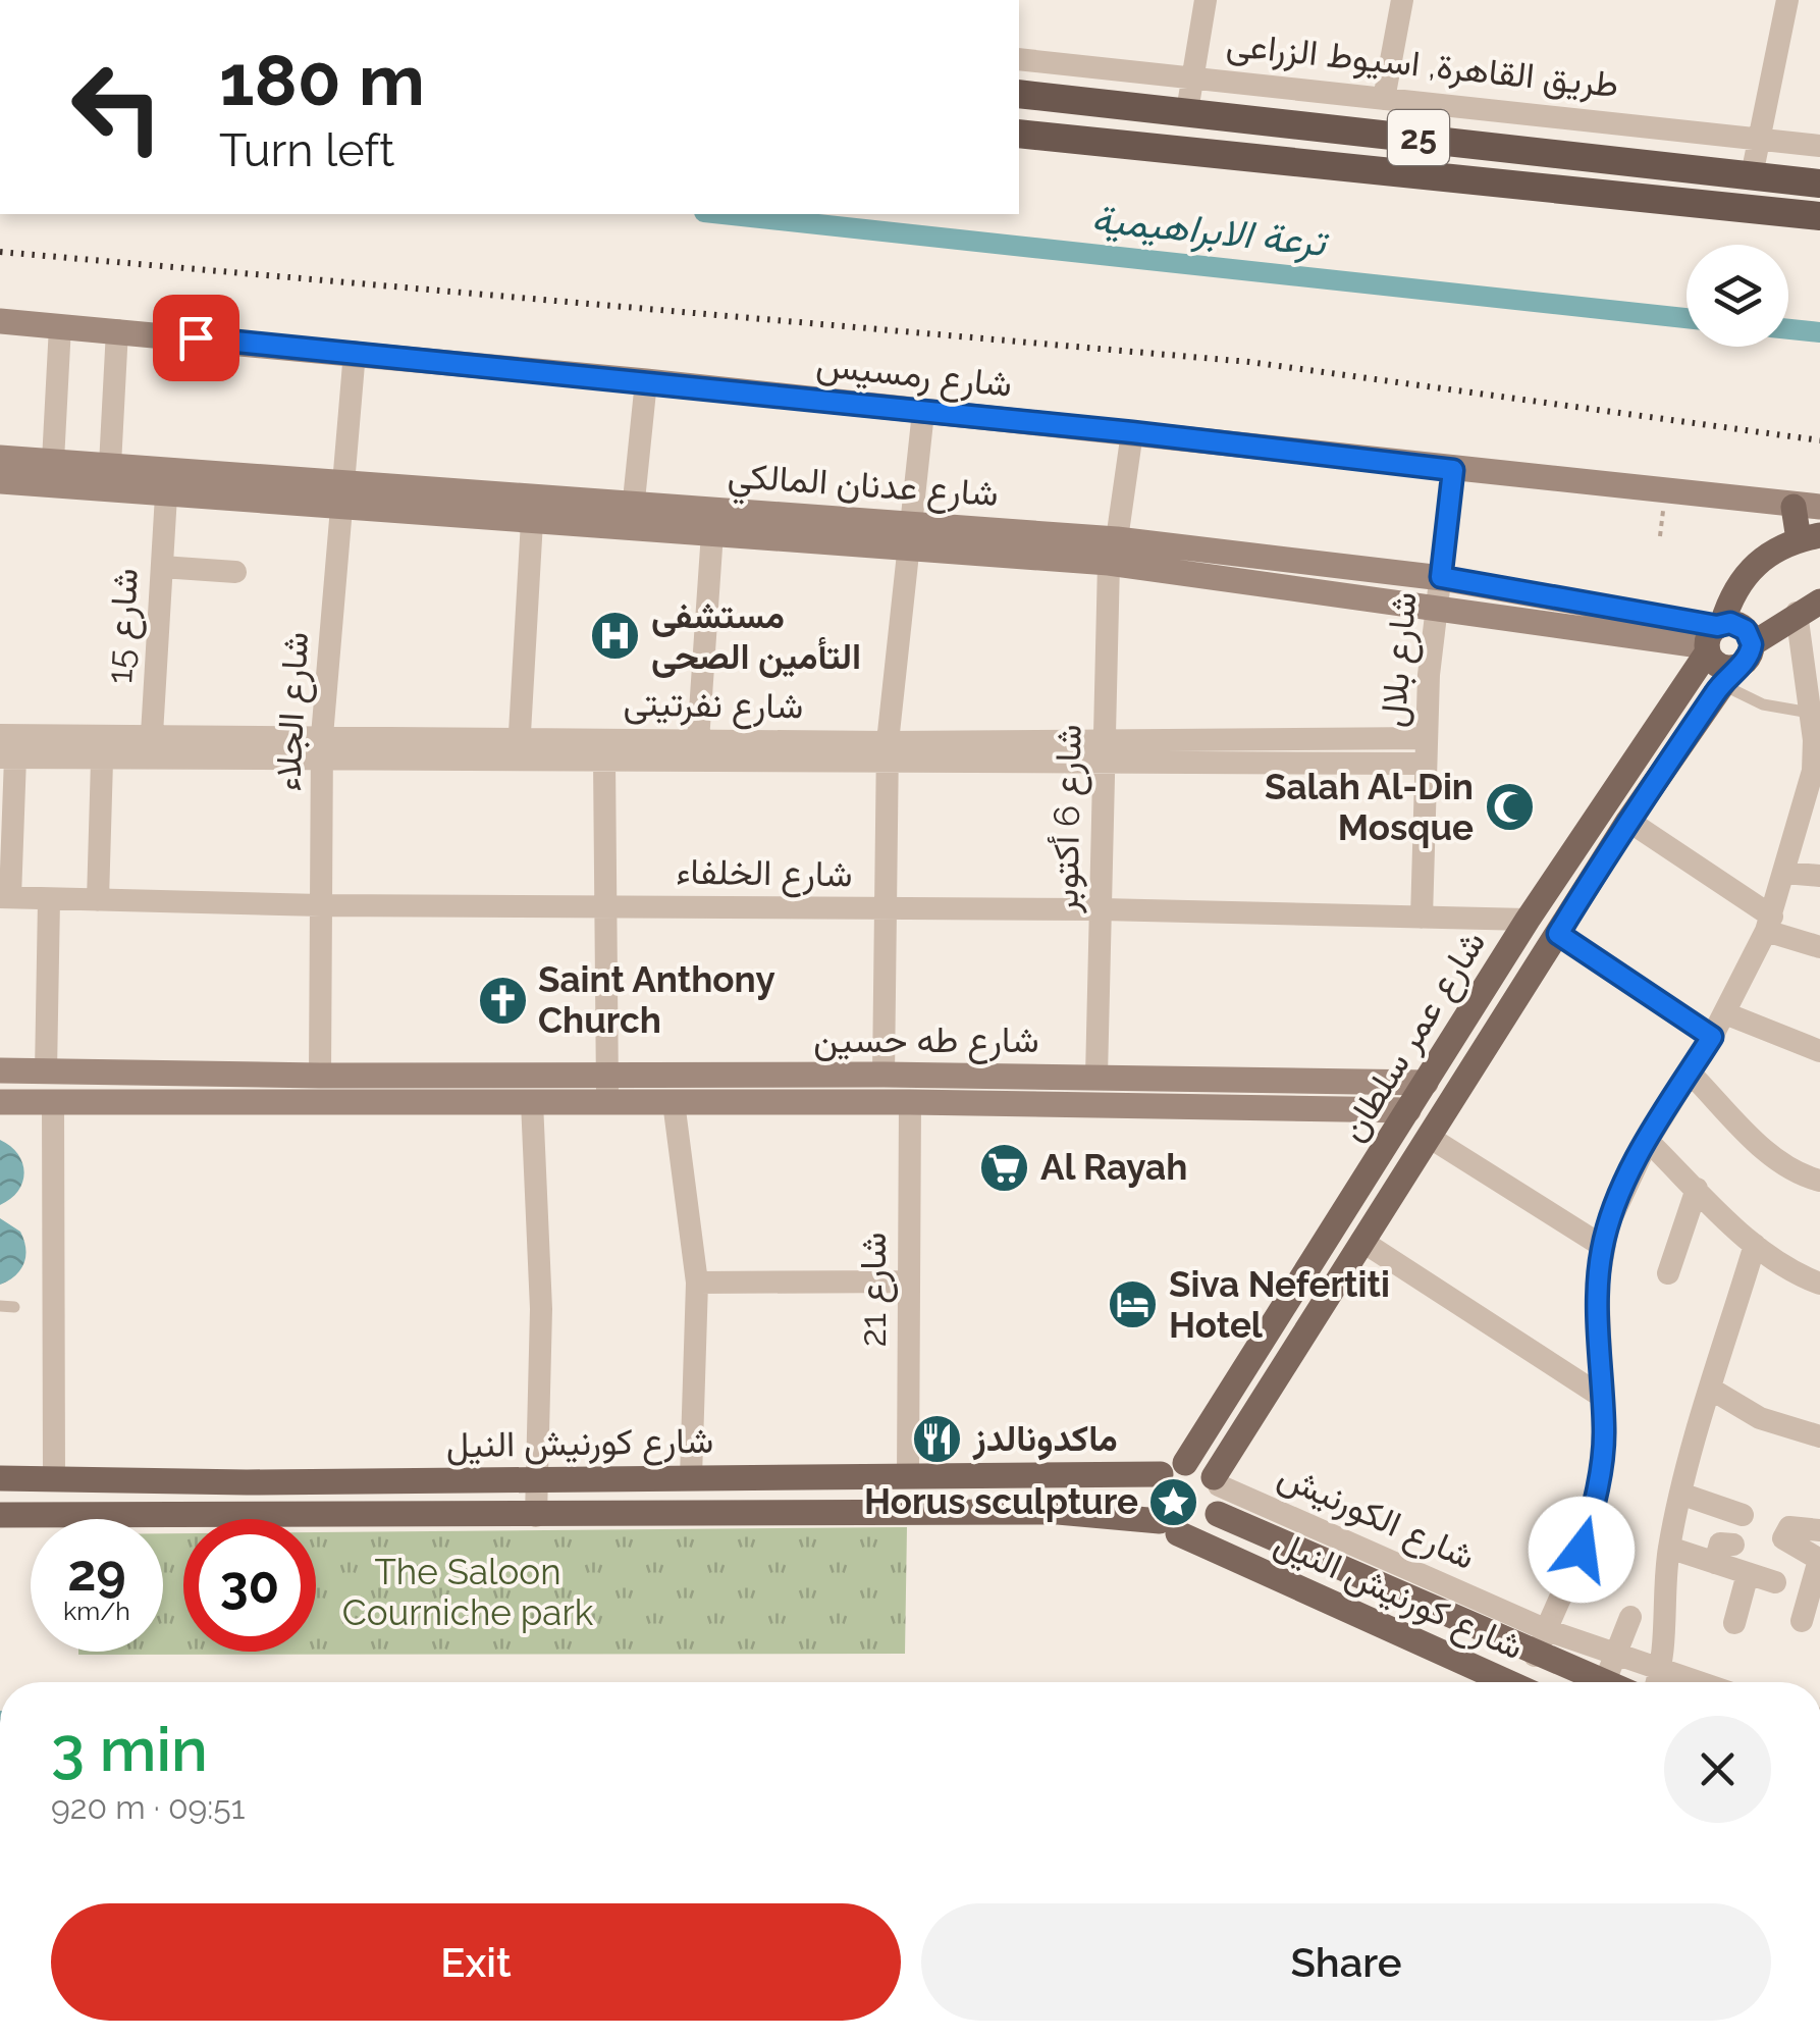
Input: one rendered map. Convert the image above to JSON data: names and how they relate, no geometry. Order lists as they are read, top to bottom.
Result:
{
  "streets": {
    "highway": ["طريق القاهرة, اسيوط الزراعى", "25"],
    "main road": [
      "شارع رمسيس",
      "شارع عدنان المالكي",
      "شارع عمر سلطان",
      "شارع طه حسين",
      "شارع كورنيش النيل"
    ],
    "street": [
      "شارع 15",
      "شارع بلال",
      "شارع نفرتيتى",
      "شارع الجلاء",
      "شارع 6 أكتوبر",
      "شارع الخلفاء",
      "شارع 21",
      "شارع الكورنيش"
    ]
  },
  "crossings": [
    ["شارع رمسيس", "شارع بلال"],
    ["شارع رمسيس", "شارع الجلاء"],
    ["شارع رمسيس", "شارع 6 أكتوبر"],
    ["شارع عدنان المالكي", "شارع 15"],
    ["شارع عدنان المالكي", "شارع بلال"],
    ["شارع عدنان المالكي", "شارع الجلاء"],
    ["شارع عدنان المالكي", "شارع 6 أكتوبر"],
    ["شارع عدنان المالكي", "شارع عمر سلطان"],
    ["شارع 15", "شارع نفرتيتى"],
    ["شارع بلال", "شارع نفرتيتى"],
    ["شارع بلال", "شارع الخلفاء"],
    ["شارع نفرتيتى", "شارع الجلاء"],
    ["شارع نفرتيتى", "شارع 6 أكتوبر"],
    ["شارع الجلاء", "شارع الخلفاء"],
    ["شارع الجلاء", "شارع طه حسين"],
    ["شارع 6 أكتوبر", "شارع الخلفاء"],
    ["شارع 6 أكتوبر", "شارع طه حسين"],
    ["شارع الخلفاء", "شارع عمر سلطان"],
    ["شارع عمر سلطان", "شارع طه حسين"],
    ["شارع عمر سلطان", "شارع كورنيش النيل"],
    ["شارع عمر سلطان", "شارع الكورنيش"],
    ["شارع طه حسين", "شارع 21"],
    ["شارع 21", "شارع كورنيش النيل"],
    ["شارع كورنيش النيل", "شارع الكورنيش"]
  ],
  "water": ["ترعة الابراهيمية"],
  "parks": ["The Saloon Courniche park"],
  "places": {
    "hospital": ["مستشفى التأمين الصحى"],
    "mosque": ["Salah Al-Din Mosque"],
    "church": ["Saint Anthony Church"],
    "supermarket": ["Al Rayah"],
    "hotel": ["Siva Nefertiti Hotel"],
    "restaurant": ["ماكدونالدز"],
    "place": ["Horus sculpture"]
  },
  "page": {
    "turn": ["180 m", "Turn left"],
    "speed": "29 km/h",
    "limit": "30",
    "heading": ["3 min", "920 m · 09:51"],
    "buttons": ["Exit", "Share"]
  }
}
